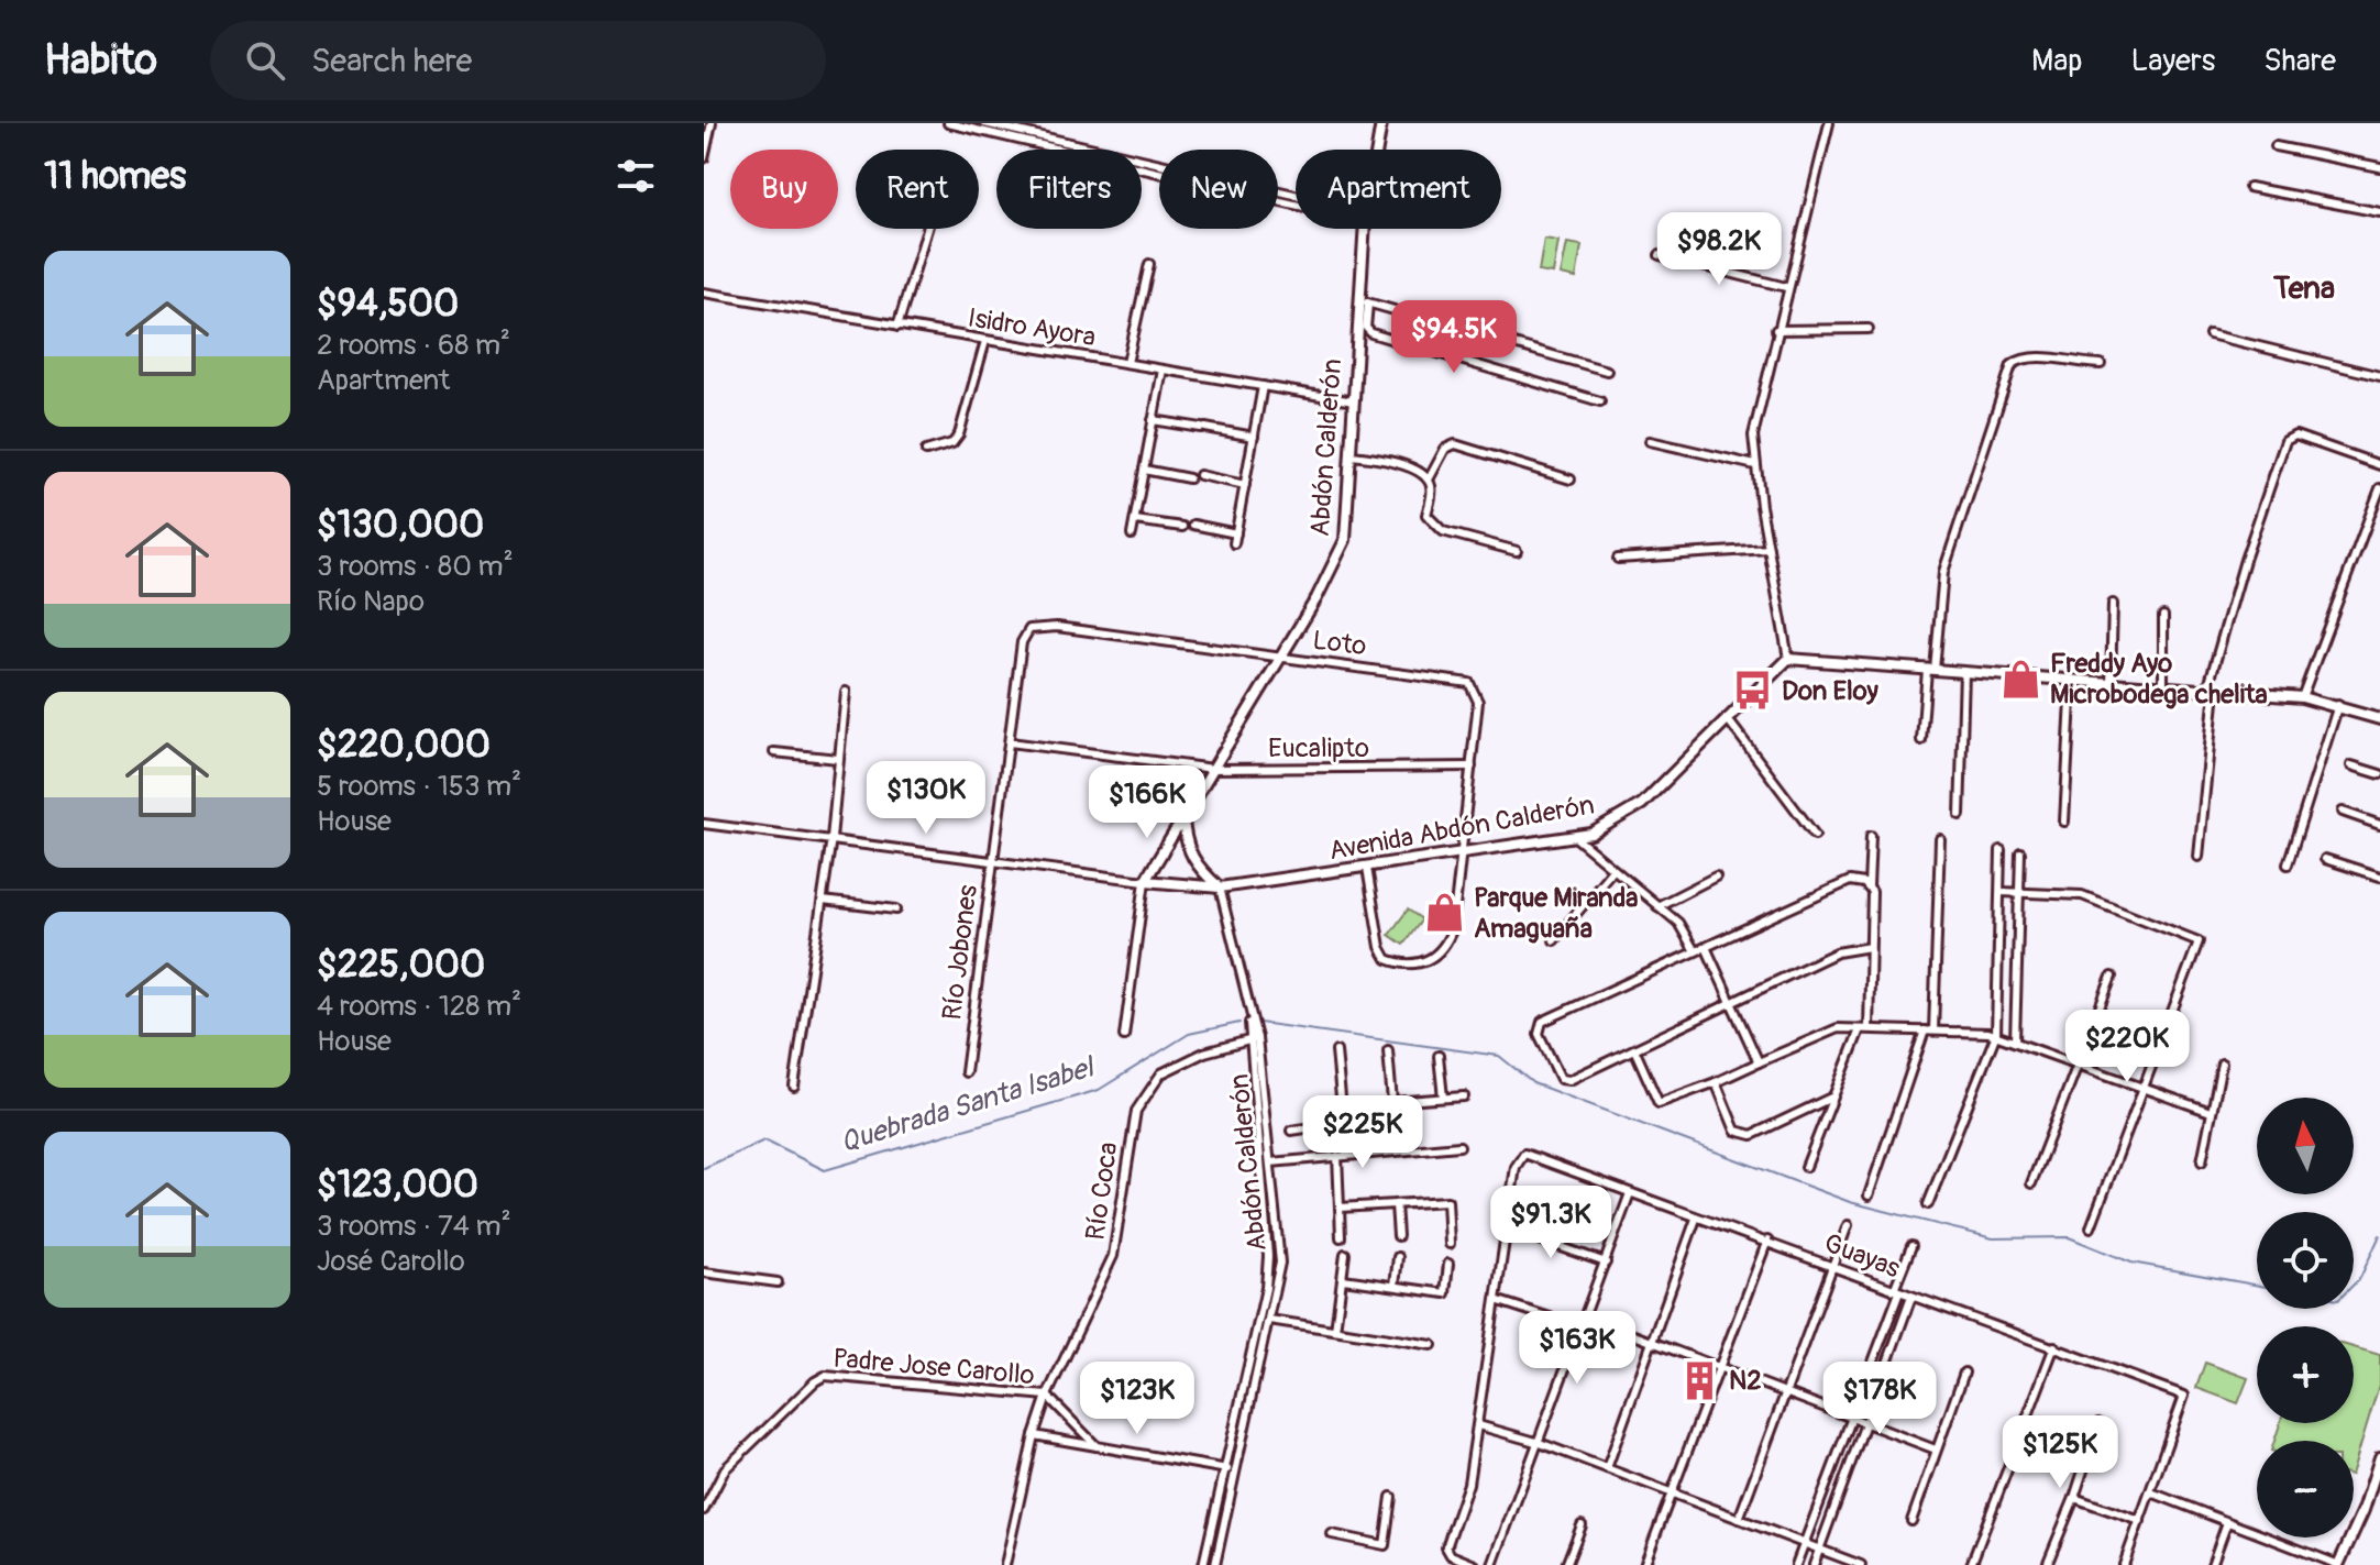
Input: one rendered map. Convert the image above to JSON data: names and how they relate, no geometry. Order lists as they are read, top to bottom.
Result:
{
  "streets": {
    "street": [
      "Isidro Ayora",
      "Abdón Calderón",
      "Loto",
      "Eucalipto",
      "Avenida Abdón Calderón",
      "Río Jobones",
      "Río Coca",
      "Guayas",
      "Padre Jose Carollo"
    ]
  },
  "crossings": [
    ["Isidro Ayora", "Abdón Calderón"],
    ["Abdón Calderón", "Loto"],
    ["Abdón Calderón", "Eucalipto"],
    ["Abdón Calderón", "Avenida Abdón Calderón"],
    ["Abdón Calderón", "Río Coca"],
    ["Loto", "Eucalipto"],
    ["Loto", "Avenida Abdón Calderón"],
    ["Loto", "Río Jobones"],
    ["Eucalipto", "Río Jobones"],
    ["Río Coca", "Padre Jose Carollo"]
  ],
  "districts": ["Tena"],
  "water": ["Quebrada Santa Isabel"],
  "places": {
    "shop": ["Freddy Ayo Microbodega chelita", "Parque Miranda Amaguaña"],
    "bus stop": ["Don Eloy"],
    "building": ["N2"]
  },
  "north": "top",
  "page": {
    "header": "Habito",
    "search": "Search here",
    "nav": ["Map", "Layers", "Share"],
    "heading": "11 homes",
    "chip": [
      "Buy",
      "Rent",
      "Filters",
      "New",
      "Apartment"
    ],
    "price": [
      "$98.2K",
      "$94.5K",
      "$130K",
      "$166K",
      "$220K",
      "$225K",
      "$91.3K",
      "$163K",
      "$123K",
      "$178K",
      "$125K"
    ],
    "list": [
      {
        "name": "$94,500",
        "note": "2 rooms · 68 m² · Apartment"
      },
      {
        "name": "$130,000",
        "note": "3 rooms · 80 m² · Río Napo"
      },
      {
        "name": "$220,000",
        "note": "5 rooms · 153 m² · House"
      },
      {
        "name": "$225,000",
        "note": "4 rooms · 128 m² · House"
      },
      {
        "name": "$123,000",
        "note": "3 rooms · 74 m² · José Carollo"
      }
    ],
    "map_buttons": ["+", "−"]
  }
}
